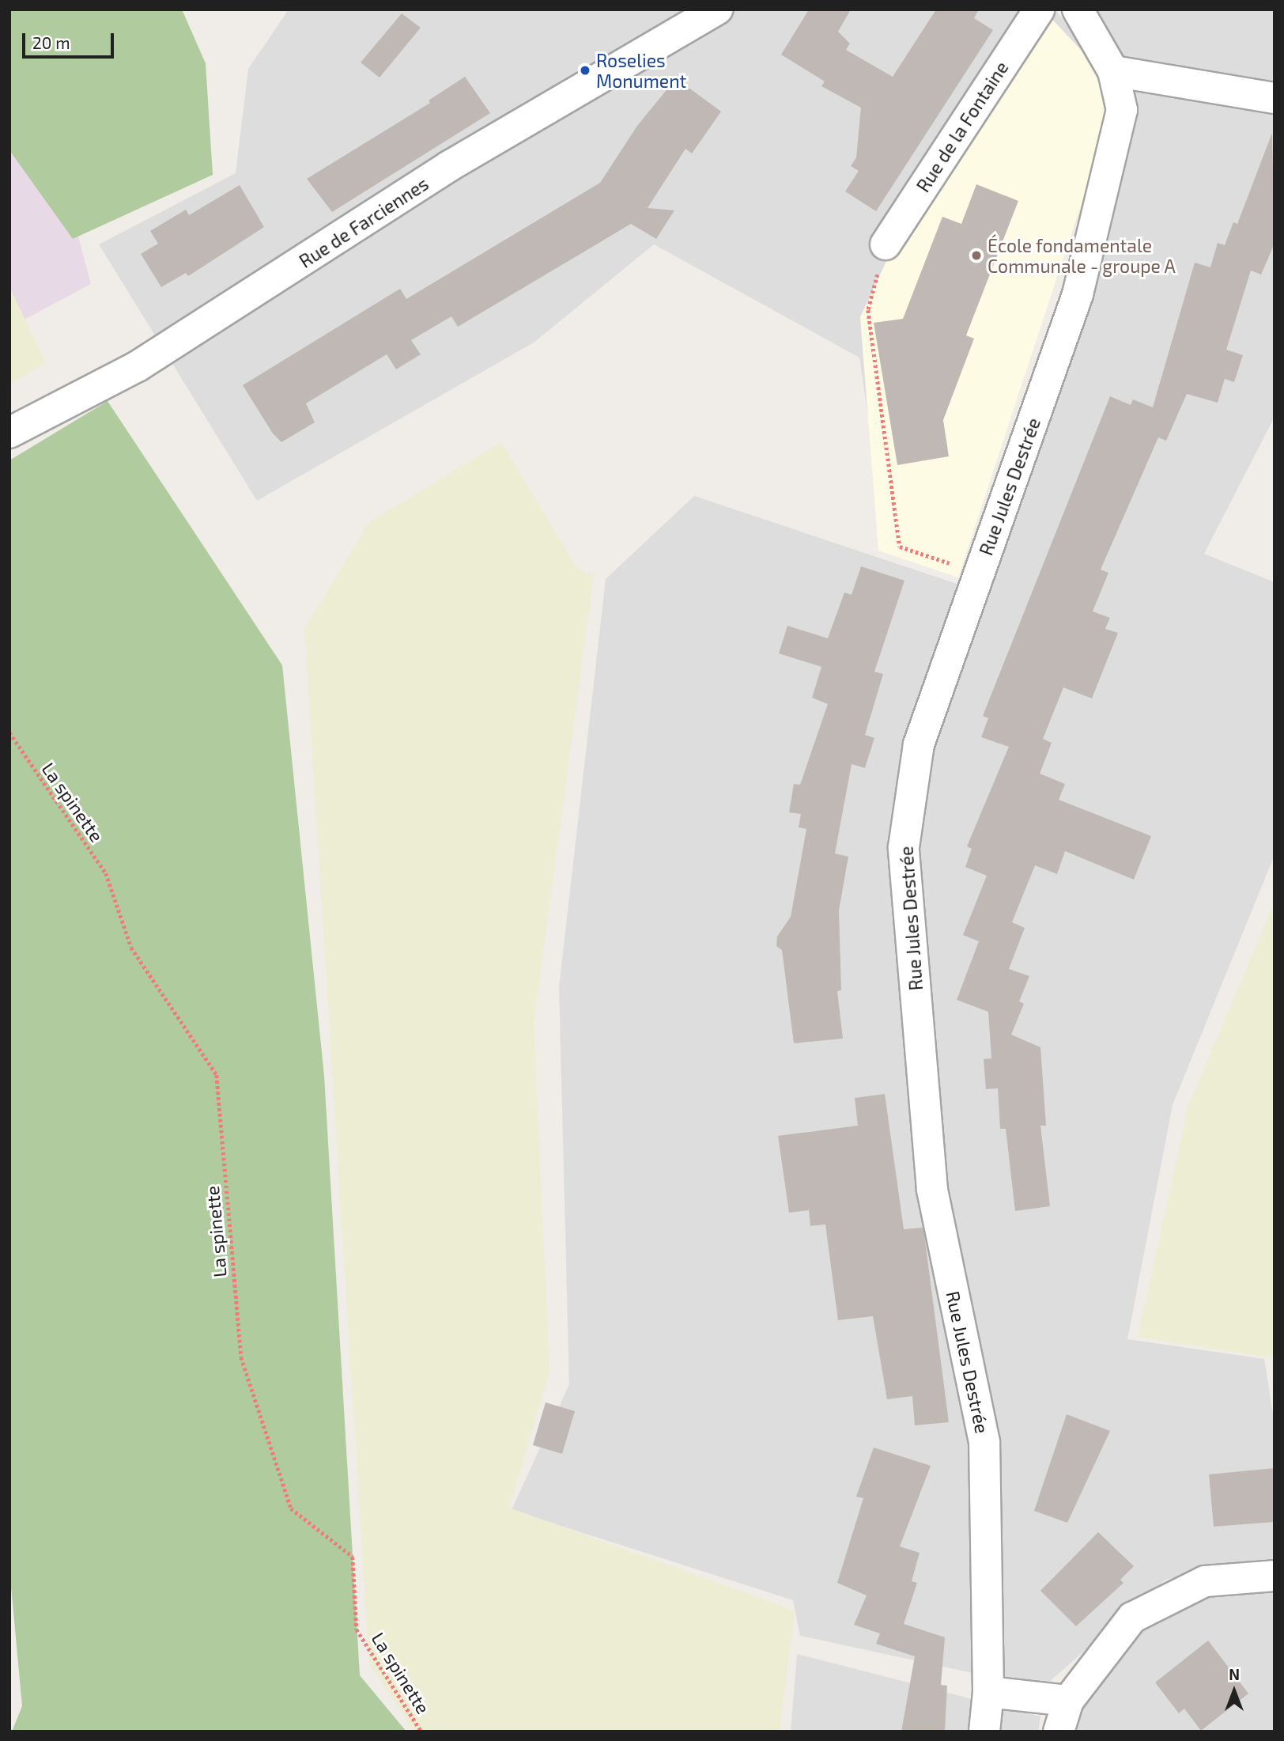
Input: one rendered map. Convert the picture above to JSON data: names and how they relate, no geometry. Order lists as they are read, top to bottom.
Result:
{
  "streets": {
    "street": ["Rue de la Fontaine", "Rue de Farciennes", "Rue Jules Destrée"],
    "path": ["La spinette"]
  },
  "places": ["Roselies Monument", "École fondamentale Communale - groupe A"],
  "scale_bar": "20 m",
  "north": "top"
}
